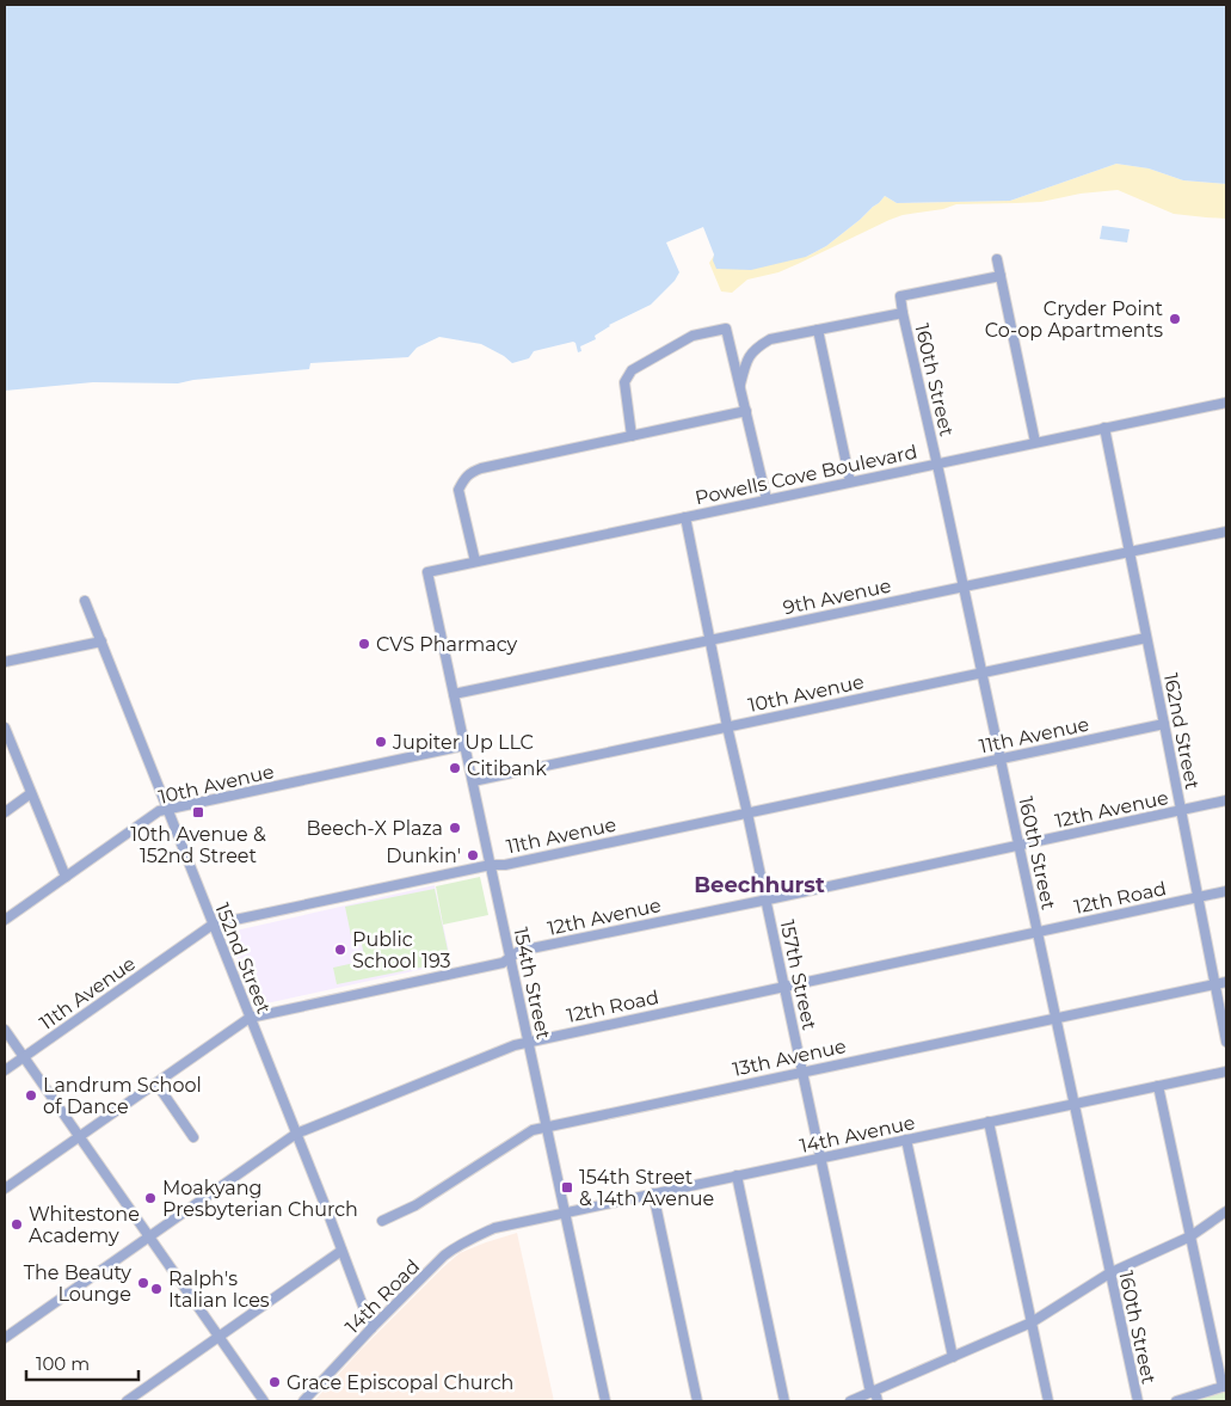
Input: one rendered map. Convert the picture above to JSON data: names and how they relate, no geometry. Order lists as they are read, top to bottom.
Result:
{
  "streets": {
    "street": [
      "160th Street",
      "Powells Cove Boulevard",
      "9th Avenue",
      "10th Avenue",
      "162nd Street",
      "11th Avenue",
      "12th Avenue",
      "12th Road",
      "152nd Street",
      "157th Street",
      "154th Street",
      "13th Avenue",
      "14th Avenue",
      "14th Road"
    ]
  },
  "crossings": [
    ["160th Street", "Powells Cove Boulevard"],
    ["160th Street", "9th Avenue"],
    ["160th Street", "10th Avenue"],
    ["160th Street", "11th Avenue"],
    ["160th Street", "12th Avenue"],
    ["160th Street", "12th Road"],
    ["160th Street", "13th Avenue"],
    ["160th Street", "14th Avenue"],
    ["Powells Cove Boulevard", "162nd Street"],
    ["Powells Cove Boulevard", "157th Street"],
    ["Powells Cove Boulevard", "154th Street"],
    ["9th Avenue", "162nd Street"],
    ["9th Avenue", "157th Street"],
    ["9th Avenue", "154th Street"],
    ["10th Avenue", "162nd Street"],
    ["10th Avenue", "152nd Street"],
    ["10th Avenue", "157th Street"],
    ["10th Avenue", "154th Street"],
    ["162nd Street", "11th Avenue"],
    ["162nd Street", "12th Avenue"],
    ["162nd Street", "12th Road"],
    ["162nd Street", "13th Avenue"],
    ["11th Avenue", "152nd Street"],
    ["11th Avenue", "157th Street"],
    ["11th Avenue", "154th Street"],
    ["12th Avenue", "152nd Street"],
    ["12th Avenue", "157th Street"],
    ["12th Avenue", "154th Street"],
    ["12th Road", "152nd Street"],
    ["12th Road", "157th Street"],
    ["12th Road", "154th Street"],
    ["152nd Street", "14th Road"],
    ["157th Street", "13th Avenue"],
    ["157th Street", "14th Avenue"],
    ["154th Street", "13th Avenue"],
    ["154th Street", "14th Avenue"],
    ["14th Avenue", "14th Road"]
  ],
  "districts": ["Beechhurst"],
  "places": {
    "other": [
      "Cryder Point Co-op Apartments",
      "CVS Pharmacy",
      "Jupiter Up LLC",
      "Citibank",
      "Beech-X Plaza",
      "Dunkin'",
      "Public School 193",
      "Landrum School of Dance",
      "Moakyang Presbyterian Church",
      "Whitestone Academy",
      "The Beauty Lounge",
      "Ralph's Italian Ices",
      "Grace Episcopal Church"
    ],
    "transit": ["10th Avenue & 152nd Street", "154th Street & 14th Avenue"]
  },
  "scale_bar": "100 m"
}
